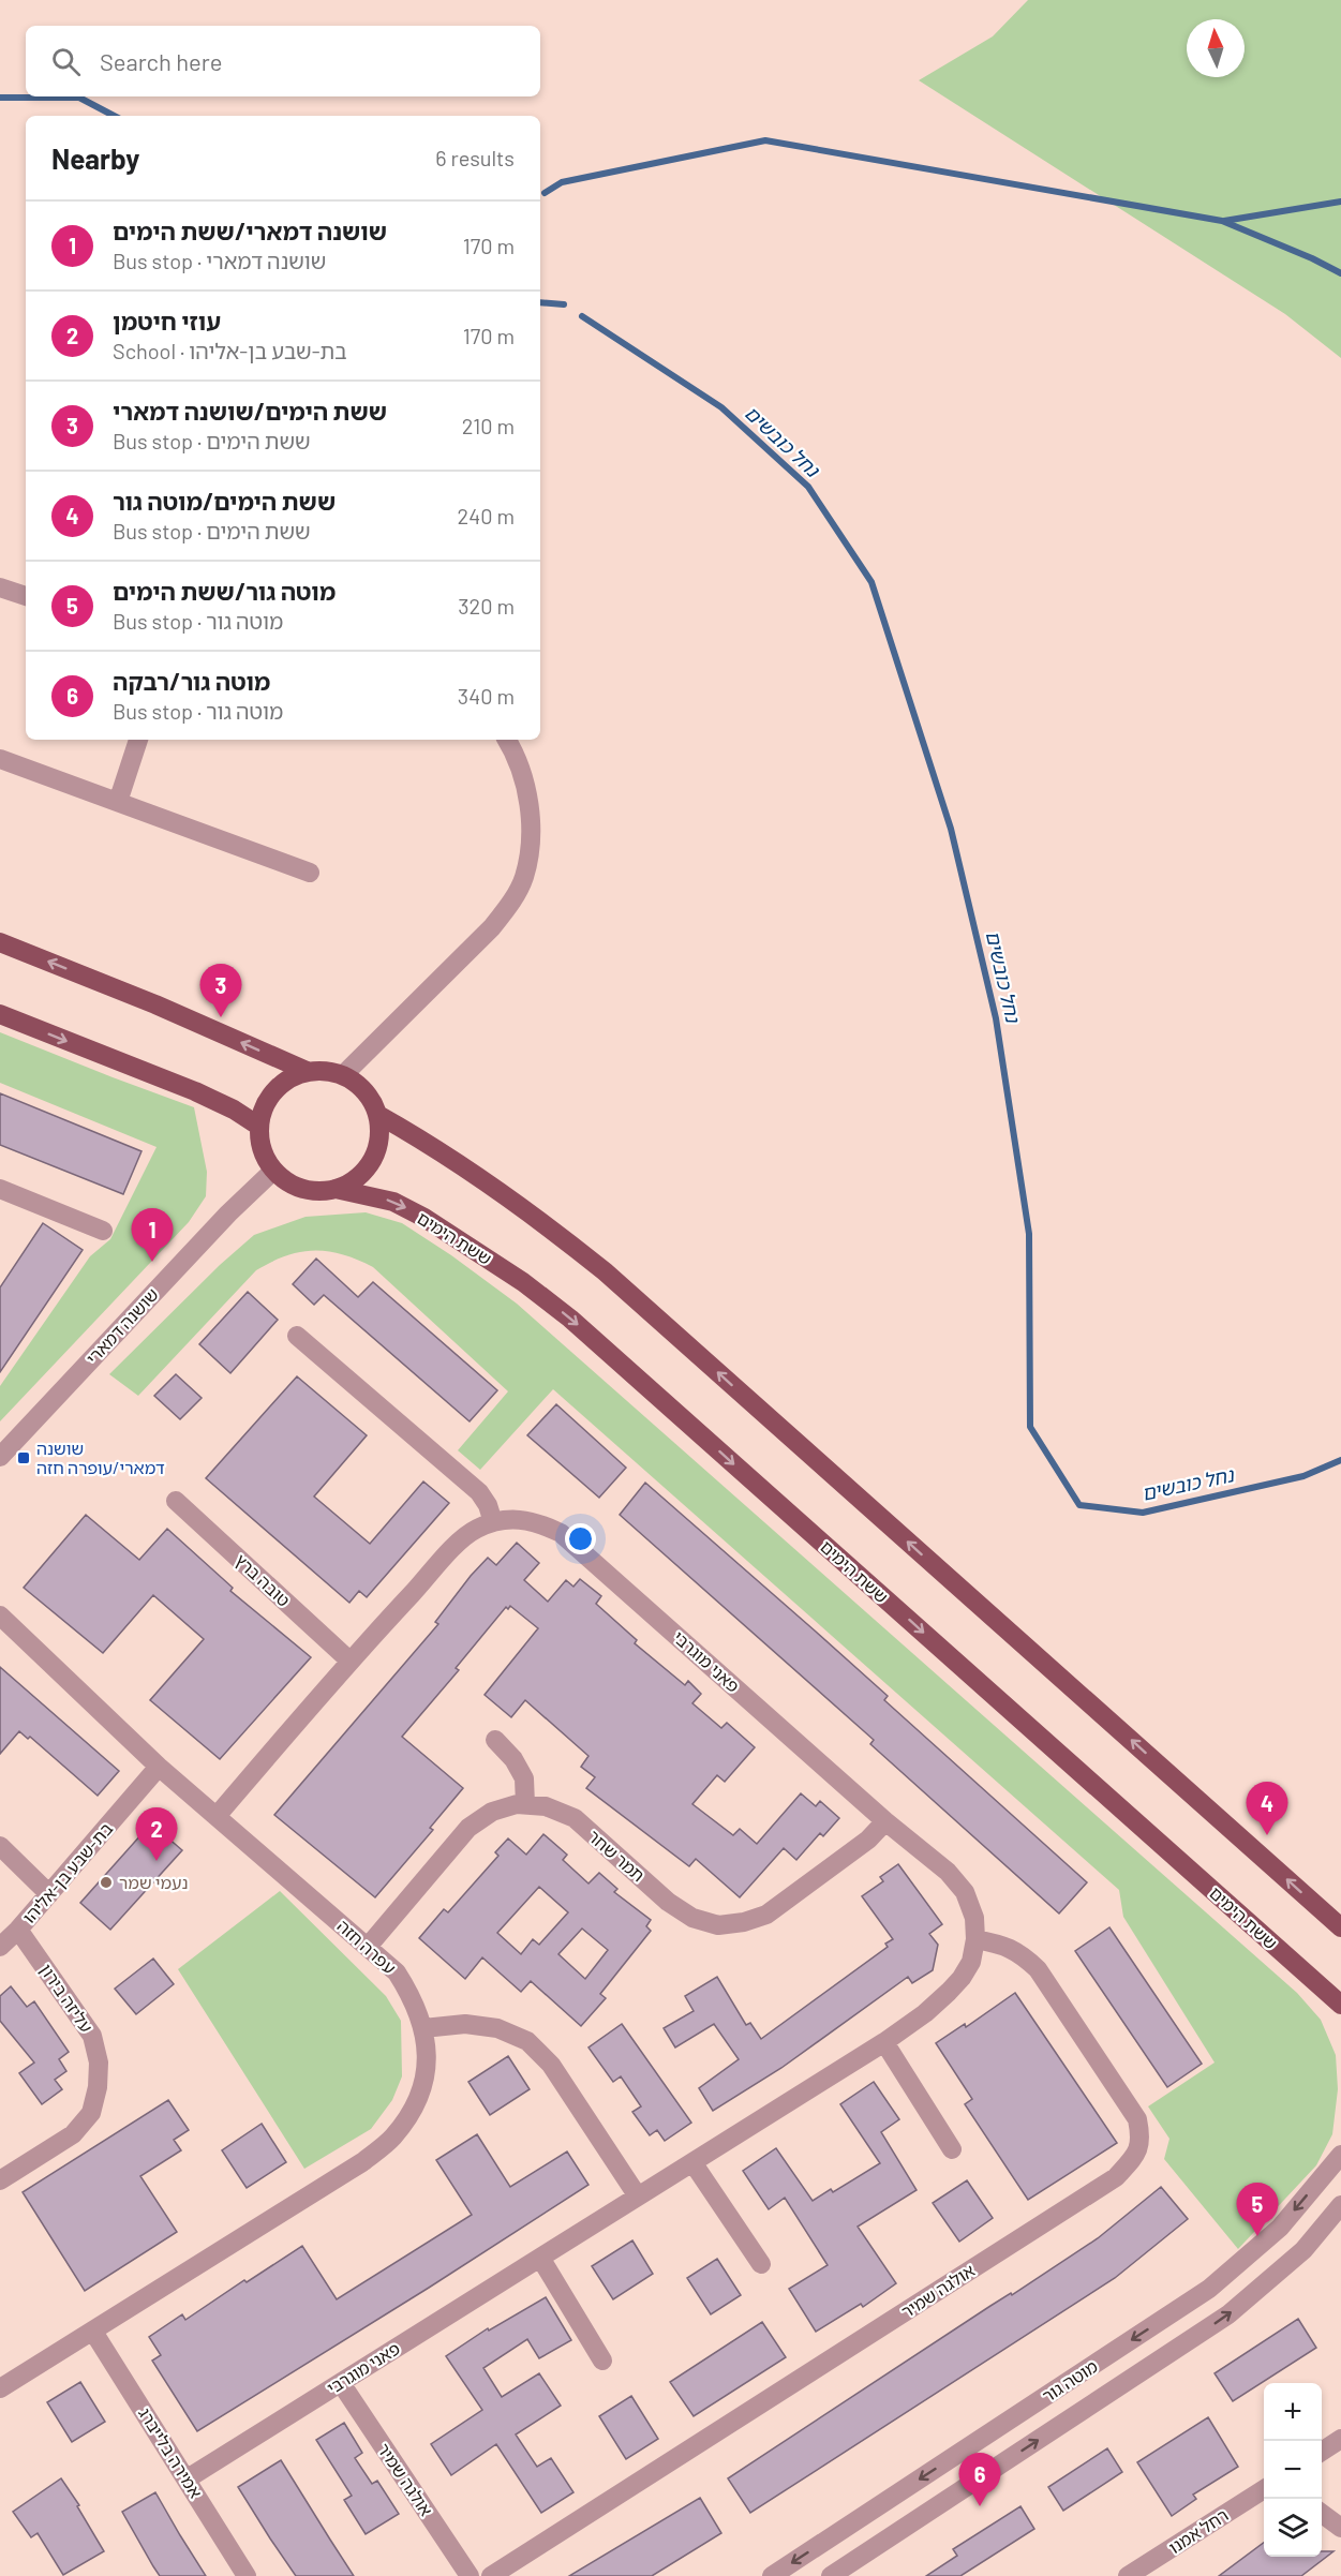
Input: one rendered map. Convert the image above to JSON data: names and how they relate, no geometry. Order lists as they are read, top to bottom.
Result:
{
  "streets": {
    "main road": ["ששת הימים"],
    "street": [
      "שושנה דמארי",
      "טובה ברץ",
      "פאני מוגרבי",
      "תמר שחר",
      "בת-שבע בן-אליהו",
      "עפרה חזה",
      "עליזה בירון",
      "אולגה שמיר",
      "מוטה גור",
      "אמירה בלייברג",
      "רחל אמנו"
    ]
  },
  "crossings": [
    ["ששת הימים", "שושנה דמארי"],
    ["פאני מוגרבי", "תמר שחר"],
    ["פאני מוגרבי", "אולגה שמיר"],
    ["פאני מוגרבי", "אמירה בלייברג"],
    ["תמר שחר", "עפרה חזה"],
    ["בת-שבע בן-אליהו", "עפרה חזה"],
    ["בת-שבע בן-אליהו", "עליזה בירון"],
    ["עפרה חזה", "אמירה בלייברג"]
  ],
  "water": ["נחל כובשים"],
  "places": {
    "transit": ["שושנה דמארי/עופרה חזה"],
    "other": ["נעמי שמר"]
  },
  "north": "top",
  "page": {
    "search": "Search here",
    "heading": ["Nearby", "6 results"],
    "list": [
      {
        "mark": "1",
        "name": "שושנה דמארי/ששת הימים",
        "note": "Bus stop · שושנה דמארי",
        "value": "170 m"
      },
      {
        "mark": "2",
        "name": "עוזי חיטמן",
        "note": "School · בת-שבע בן-אליהו",
        "value": "170 m"
      },
      {
        "mark": "3",
        "name": "ששת הימים/שושנה דמארי",
        "note": "Bus stop · ששת הימים",
        "value": "210 m"
      },
      {
        "mark": "4",
        "name": "ששת הימים/מוטה גור",
        "note": "Bus stop · ששת הימים",
        "value": "240 m"
      },
      {
        "mark": "5",
        "name": "מוטה גור/ששת הימים",
        "note": "Bus stop · מוטה גור",
        "value": "320 m"
      },
      {
        "mark": "6",
        "name": "מוטה גור/רבקה",
        "note": "Bus stop · מוטה גור",
        "value": "340 m"
      }
    ],
    "pins": [
      "3",
      "1",
      "4",
      "2",
      "5",
      "6"
    ],
    "map_buttons": ["+", "−"]
  }
}
